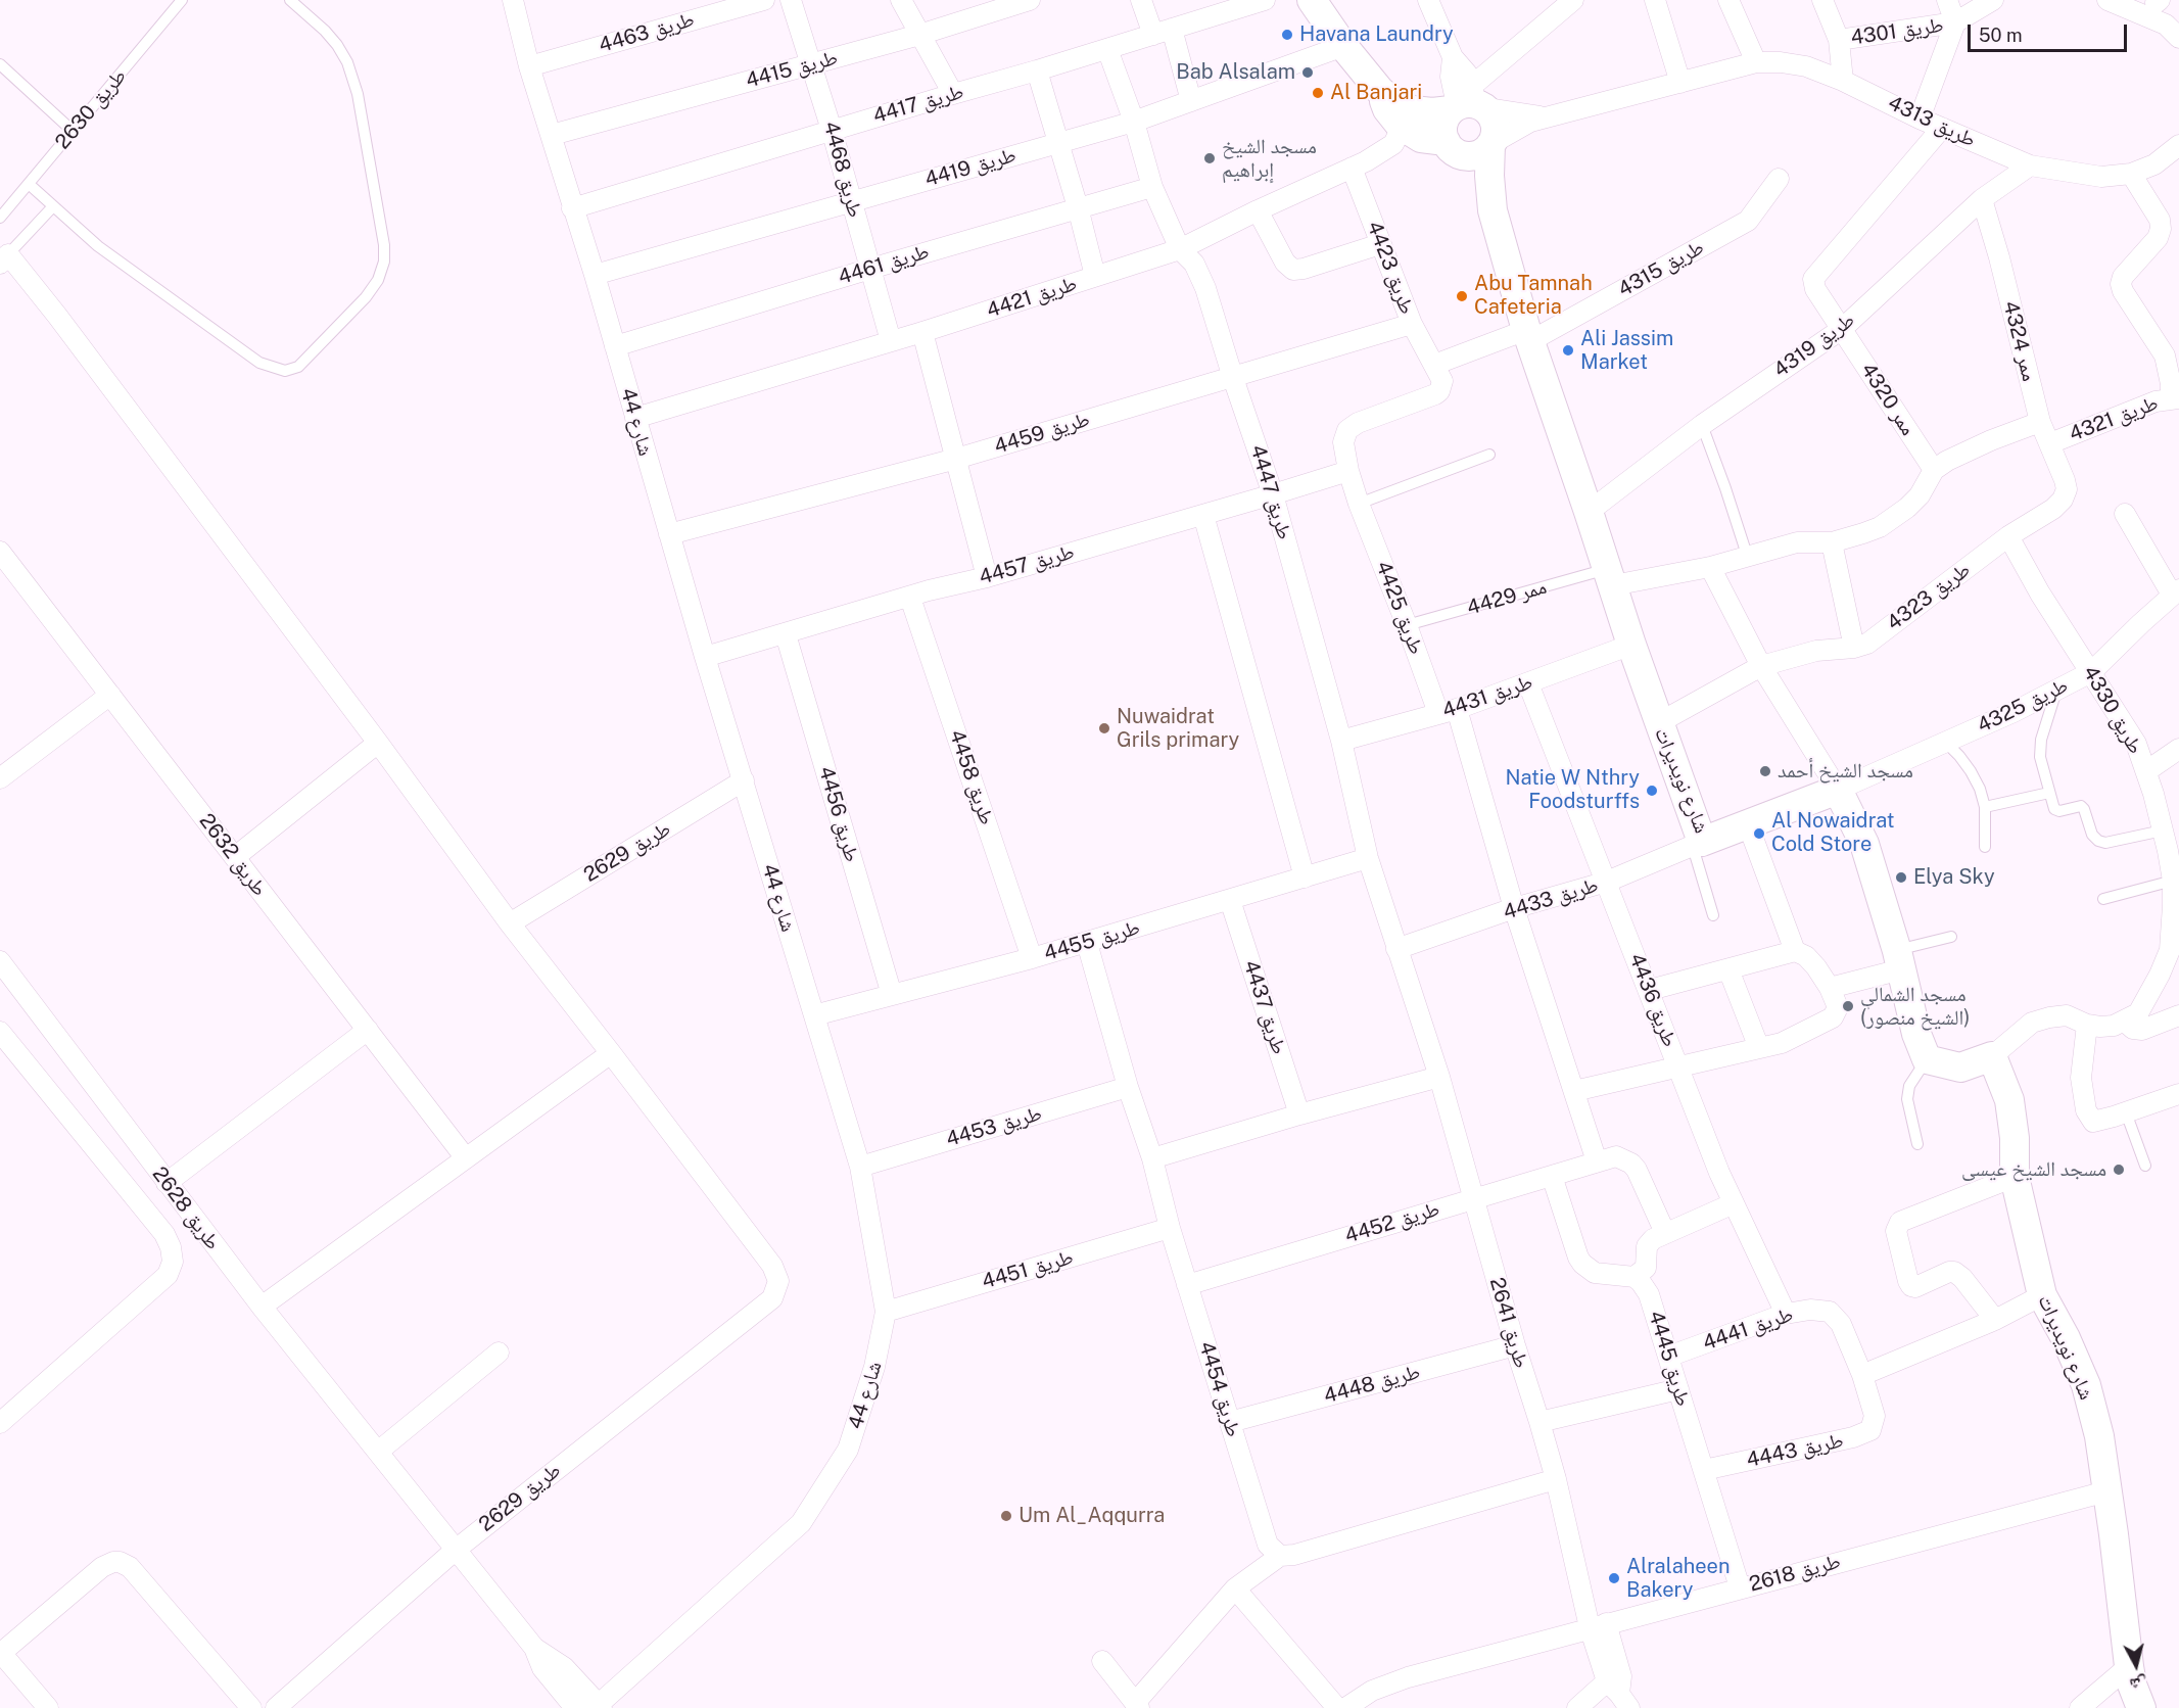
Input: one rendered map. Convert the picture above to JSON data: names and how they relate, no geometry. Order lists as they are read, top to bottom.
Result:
{
  "streets": {
    "street": [
      "طريق 4301",
      "طريق 4463",
      "طريق 4415",
      "طريق 4417",
      "طريق 4313",
      "طريق 4419",
      "طريق 4468",
      "طريق 4461",
      "طريق 4423",
      "طريق 4315",
      "طريق 4421",
      "ممر 4324",
      "طريق 4319",
      "ممر 4320",
      "طريق 4321",
      "شارع 44",
      "طريق 4459",
      "طريق 4447",
      "طريق 4457",
      "طريق 4323",
      "طريق 4425",
      "طريق 4431",
      "طريق 4325",
      "طريق 4330",
      "طريق 4458",
      "شارع نويديرات",
      "طريق 4456",
      "طريق 2629",
      "طريق 2632",
      "طريق 4433",
      "طريق 4455",
      "طريق 4436",
      "طريق 4437",
      "طريق 4453",
      "طريق 2628",
      "طريق 4452",
      "طريق 4451",
      "طريق 2641",
      "طريق 4441",
      "طريق 4445",
      "طريق 4448",
      "طريق 4454",
      "طريق 4443",
      "طريق 2618"
    ],
    "lane": ["طريق 2630", "ممر 4429"]
  },
  "crossings": [
    ["طريق 4301", "طريق 4313"],
    ["طريق 4463", "شارع 44"],
    ["طريق 4415", "طريق 4468"],
    ["طريق 4415", "شارع 44"],
    ["طريق 4417", "طريق 4468"],
    ["طريق 4417", "شارع 44"],
    ["طريق 4417", "طريق 4447"],
    ["طريق 4313", "طريق 4319"],
    ["طريق 4313", "شارع نويديرات"],
    ["طريق 4419", "طريق 4468"],
    ["طريق 4419", "شارع 44"],
    ["طريق 4419", "طريق 4447"],
    ["طريق 4468", "طريق 4461"],
    ["طريق 4468", "طريق 4421"],
    ["طريق 4461", "شارع 44"],
    ["طريق 4461", "طريق 4447"],
    ["طريق 4423", "طريق 4315"],
    ["طريق 4423", "طريق 4421"],
    ["طريق 4423", "طريق 4459"],
    ["طريق 4423", "طريق 4425"],
    ["طريق 4315", "طريق 4425"],
    ["طريق 4315", "شارع نويديرات"],
    ["طريق 4421", "شارع 44"],
    ["طريق 4421", "طريق 4447"],
    ["ممر 4324", "طريق 4319"],
    ["ممر 4324", "طريق 4321"],
    ["ممر 4324", "طريق 4323"],
    ["طريق 4319", "ممر 4320"],
    ["طريق 4319", "شارع نويديرات"],
    ["ممر 4320", "طريق 4321"],
    ["شارع 44", "طريق 4459"],
    ["شارع 44", "طريق 4457"],
    ["شارع 44", "طريق 2629"],
    ["شارع 44", "طريق 4455"],
    ["شارع 44", "طريق 4453"],
    ["شارع 44", "طريق 2628"],
    ["شارع 44", "طريق 4451"],
    ["طريق 4459", "طريق 4447"],
    ["طريق 4447", "طريق 4457"],
    ["طريق 4447", "طريق 4431"],
    ["طريق 4447", "طريق 4433"],
    ["طريق 4447", "طريق 4455"],
    ["طريق 4447", "طريق 2641"],
    ["طريق 4457", "طريق 4425"],
    ["طريق 4457", "طريق 4458"],
    ["طريق 4457", "طريق 4456"],
    ["طريق 4323", "طريق 4330"],
    ["طريق 4323", "شارع نويديرات"],
    ["ممر 4429", "طريق 4425"],
    ["ممر 4429", "شارع نويديرات"],
    ["طريق 4425", "طريق 4431"],
    ["طريق 4425", "طريق 4433"],
    ["طريق 4425", "طريق 4452"],
    ["طريق 4431", "شارع نويديرات"],
    ["طريق 4431", "طريق 4436"],
    ["طريق 4325", "طريق 4330"],
    ["طريق 4325", "شارع نويديرات"],
    ["طريق 4458", "طريق 4455"],
    ["شارع نويديرات", "طريق 4433"],
    ["شارع نويديرات", "طريق 2618"],
    ["طريق 4456", "طريق 4455"],
    ["طريق 2629", "طريق 2628"],
    ["طريق 4433", "طريق 4436"],
    ["طريق 4433", "طريق 2641"],
    ["طريق 4455", "طريق 4437"],
    ["طريق 4455", "طريق 4454"],
    ["طريق 4436", "طريق 4441"],
    ["طريق 4453", "طريق 4454"],
    ["طريق 4452", "طريق 2641"],
    ["طريق 4452", "طريق 4454"],
    ["طريق 4451", "طريق 4454"],
    ["طريق 2641", "طريق 4448"],
    ["طريق 2641", "طريق 2618"],
    ["طريق 4441", "طريق 4445"],
    ["طريق 4441", "طريق 4443"],
    ["طريق 4445", "طريق 4443"],
    ["طريق 4445", "طريق 2618"],
    ["طريق 4448", "طريق 4454"]
  ],
  "places": [
    "Havana Laundry",
    "Bab Alsalam",
    "Al Banjari",
    "مسجد الشيخ إبراهيم",
    "Abu Tamnah Cafeteria",
    "Ali Jassim Market",
    "Nuwaidrat Grils primary",
    "مسجد الشيخ أحمد",
    "Natie W Nthry Foodsturffs",
    "Al Nowaidrat Cold Store",
    "Elya Sky",
    "مسجد الشمالي (الشيخ منصور)",
    "مسجد الشيخ عيسى",
    "Um Al_Aqqurra",
    "Alralaheen Bakery"
  ],
  "scale_bar": "50 m",
  "north": "bottom"
}
